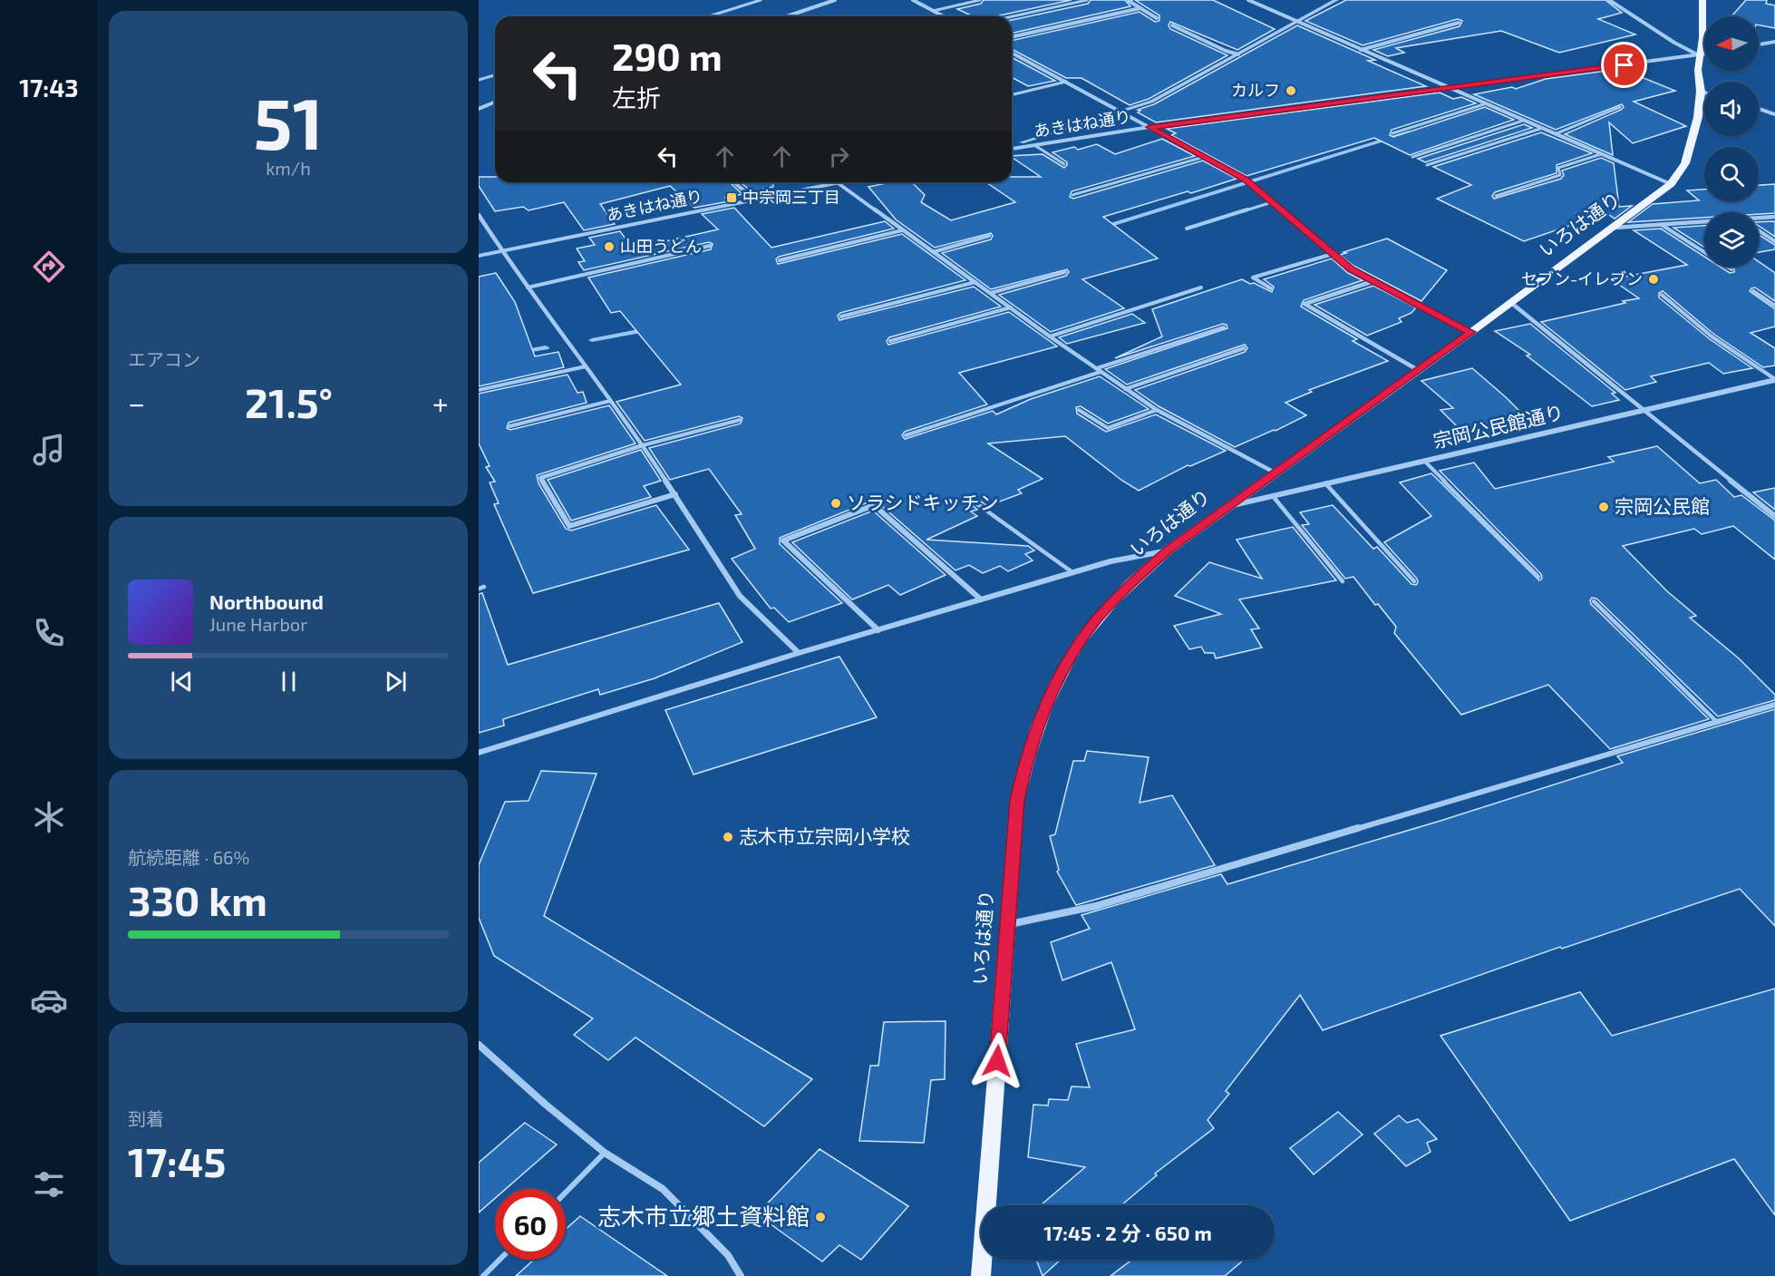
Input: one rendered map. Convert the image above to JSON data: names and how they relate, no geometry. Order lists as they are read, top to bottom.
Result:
{
  "streets": {
    "main road": ["いろは通り"],
    "street": ["あきはね通り", "宗岡公民館通り"]
  },
  "crossings": [
    ["あきはね通り", "いろは通り"],
    ["いろは通り", "宗岡公民館通り"]
  ],
  "places": {
    "other": [
      "カルフ",
      "山田うどん",
      "セブン-イレブン",
      "ソラシドキッチン",
      "宗岡公民館",
      "志木市立宗岡小学校",
      "志木市立郷土資料館"
    ],
    "transit": ["中宗岡三丁目"]
  },
  "north": "left",
  "page": {
    "tabs": "17:43",
    "tile": [
      ["51", "km/h"],
      "エアコン",
      ["航続距離 · 66%", "330 km"],
      ["到着", "17:45"]
    ],
    "turn": ["290 m", "左折"],
    "heat": ["−", "21.5°", "+"],
    "song": ["Northbound", "June Harbor"],
    "limit": "60",
    "trip": "17:45 · 2 分 · 650 m"
  }
}
